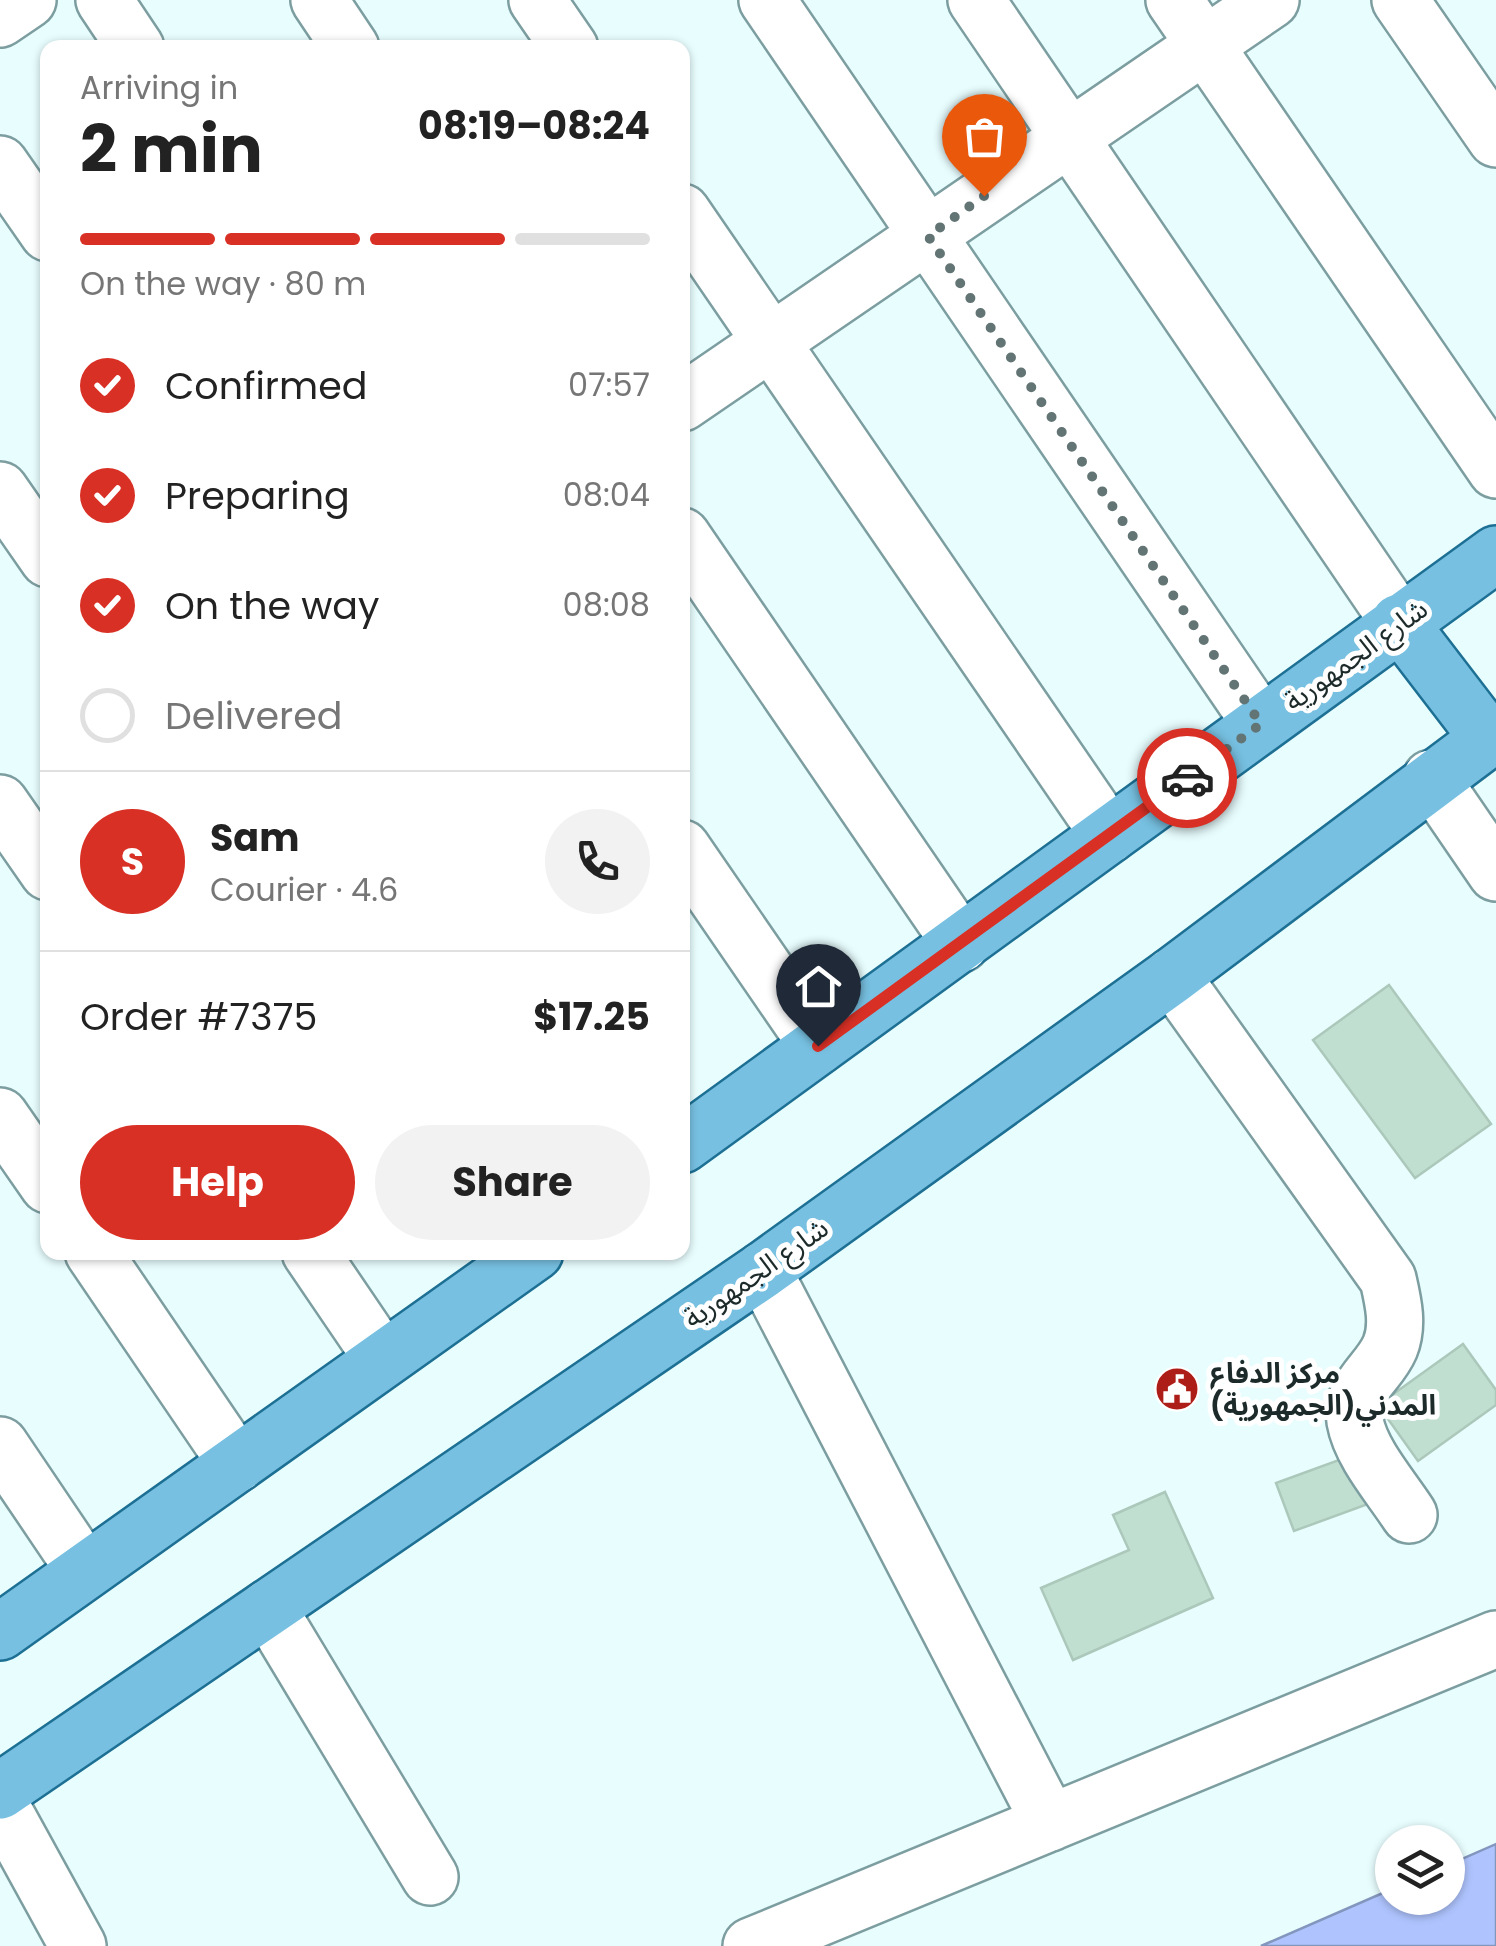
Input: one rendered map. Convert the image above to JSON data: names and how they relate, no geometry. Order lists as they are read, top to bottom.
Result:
{
  "streets": {
    "main road": ["شارع الجمهورية"]
  },
  "places": {
    "public building": ["مركز الدفاع المدني(الجمهورية)"]
  },
  "page": {
    "heading": ["2 min", "Arriving in", "08:19–08:24"],
    "panel": [
      "Sam",
      "Courier · 4.6",
      "Order #7375",
      "$17.25"
    ],
    "bar": "On the way · 80 m",
    "list": [
      ["Confirmed", "07:57"],
      ["Preparing", "08:04"],
      ["On the way", "08:08"],
      "Delivered"
    ],
    "round": "S",
    "buttons": ["Help", "Share"]
  }
}
